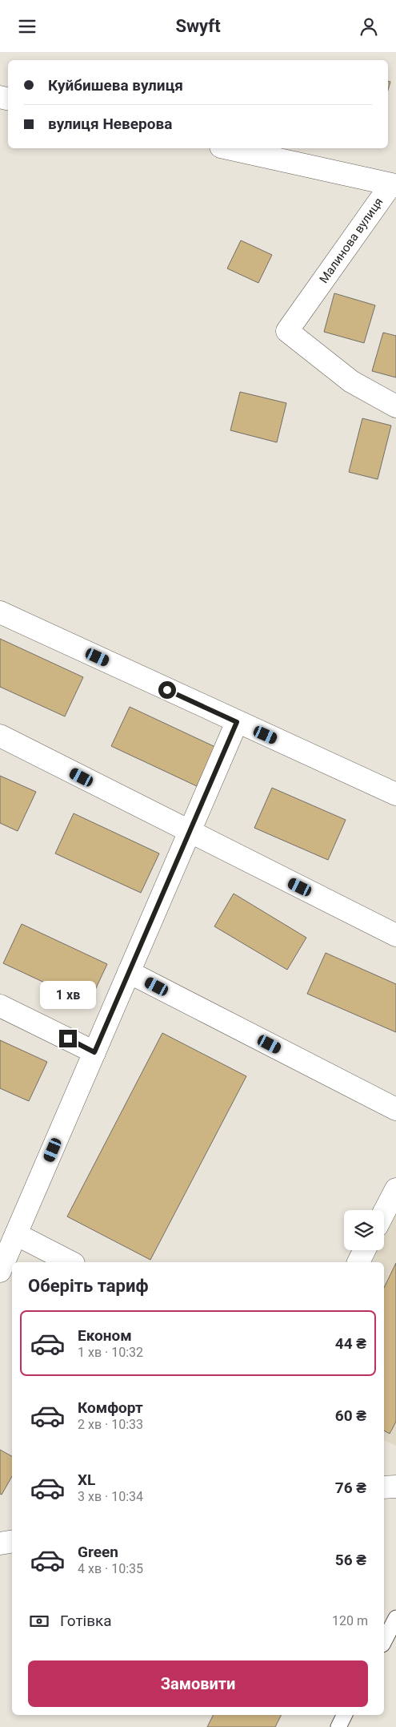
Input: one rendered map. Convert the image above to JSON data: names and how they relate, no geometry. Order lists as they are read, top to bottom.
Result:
{
  "streets": {
    "street": ["Малинова вулиця"]
  },
  "page": {
    "header": "Swyft",
    "banner": ["Куйбишева вулиця", "вулиця Неверова"],
    "bubble": "1 хв",
    "heading": "Оберіть тариф",
    "list": [
      {
        "name": "Економ",
        "note": "1 хв · 10:32",
        "value": "44 ₴"
      },
      {
        "name": "Комфорт",
        "note": "2 хв · 10:33",
        "value": "60 ₴"
      },
      {
        "name": "XL",
        "note": "3 хв · 10:34",
        "value": "76 ₴"
      },
      {
        "name": "Green",
        "note": "4 хв · 10:35",
        "value": "56 ₴"
      }
    ],
    "pay": ["Готівка", "120 m"],
    "buttons": "Замовити"
  }
}
